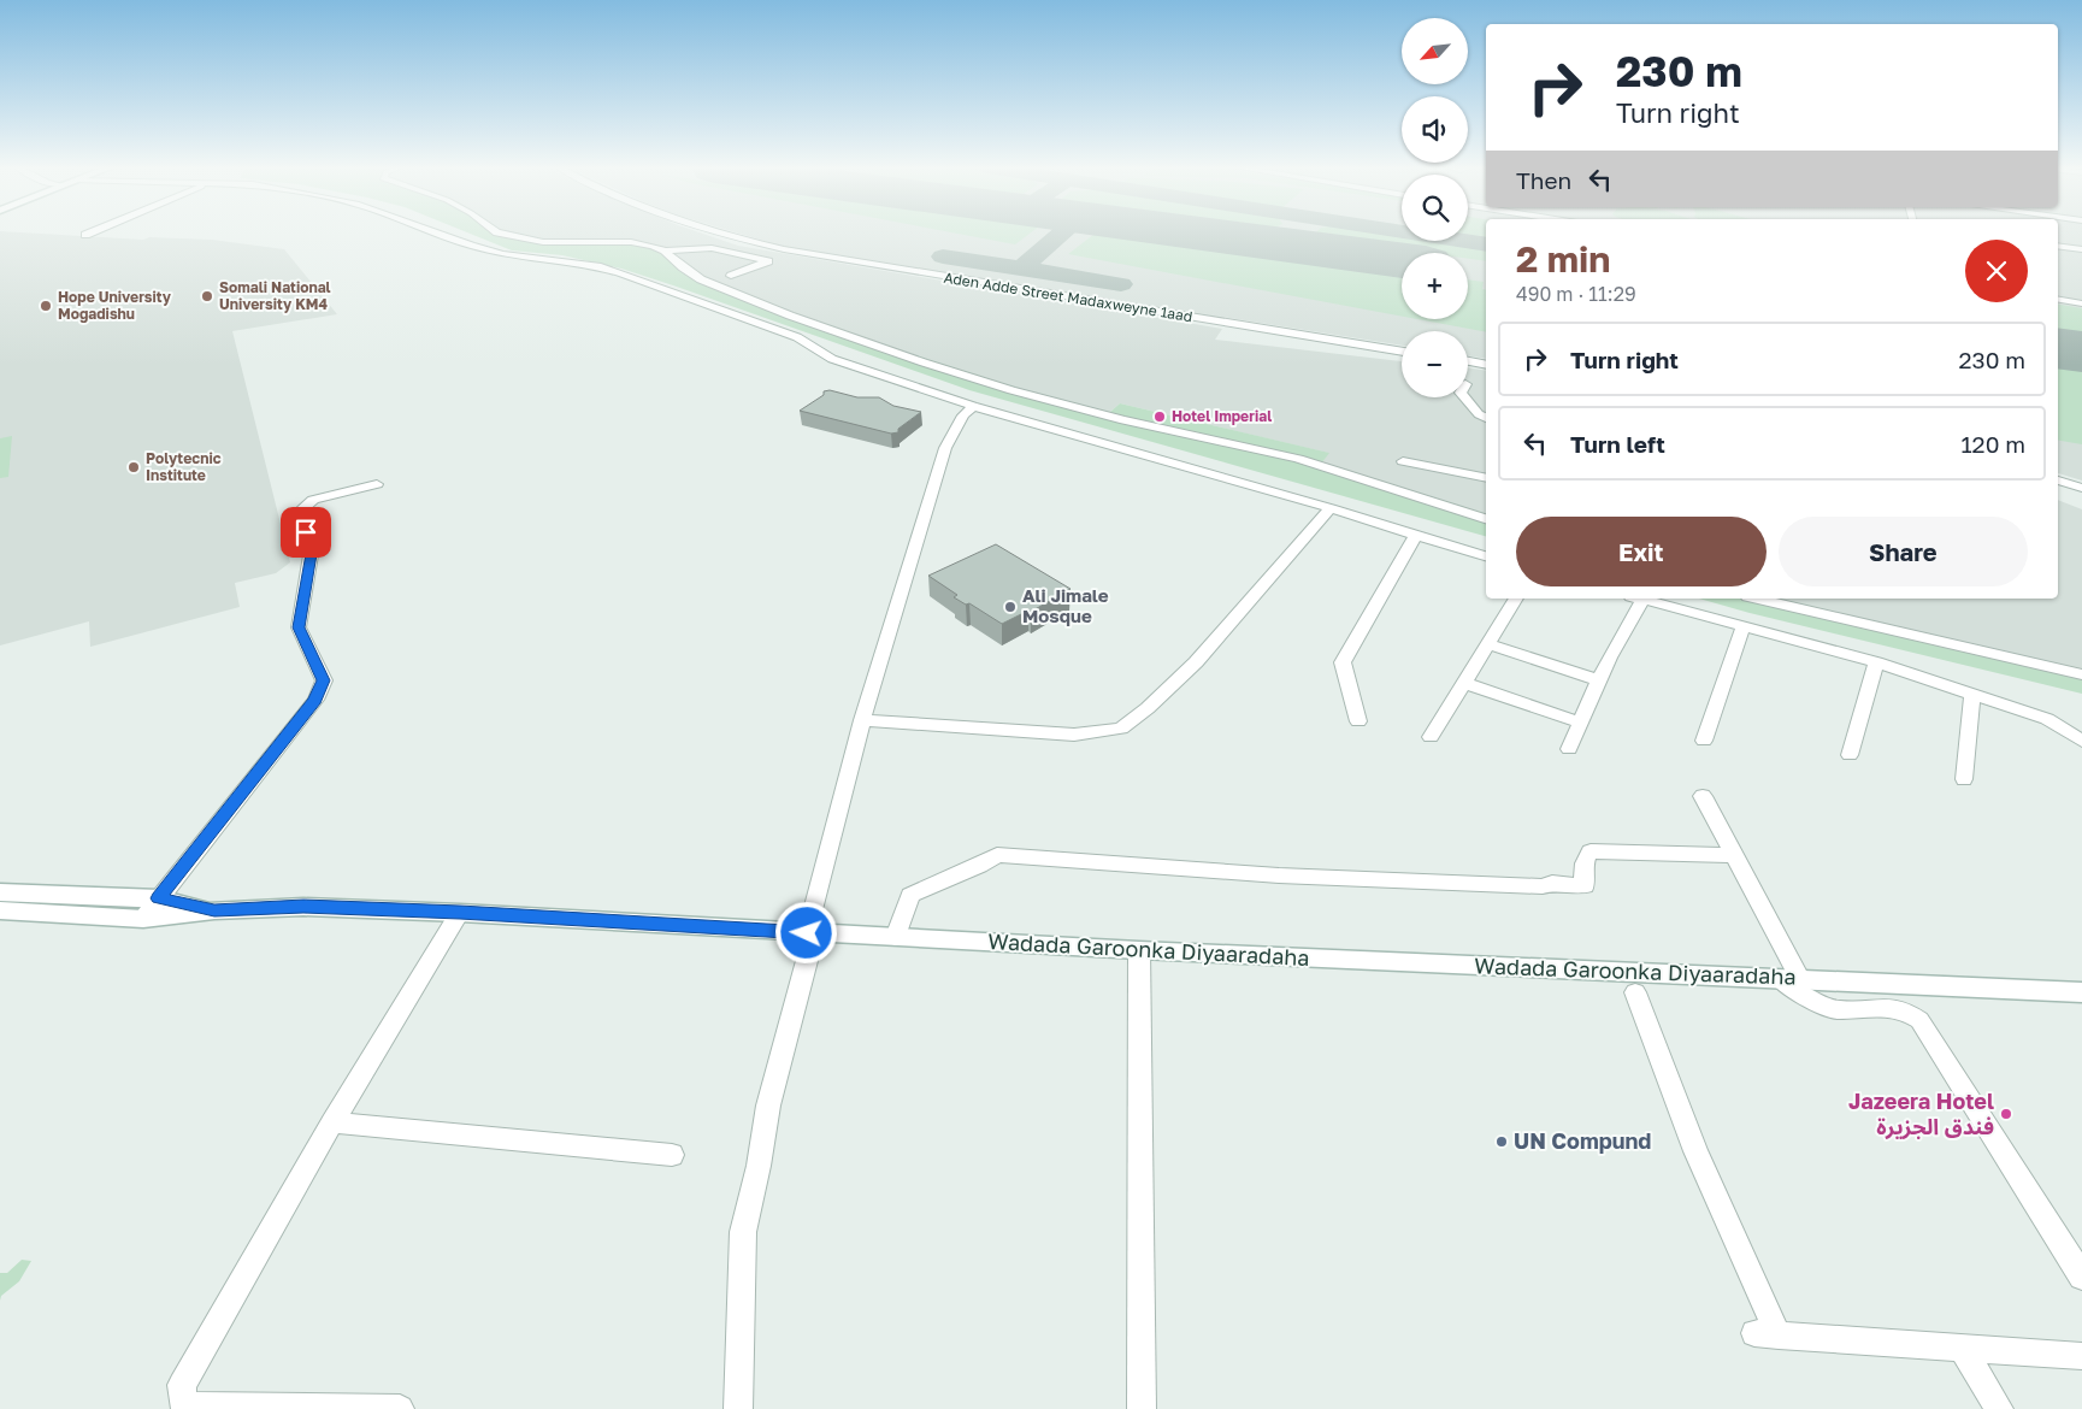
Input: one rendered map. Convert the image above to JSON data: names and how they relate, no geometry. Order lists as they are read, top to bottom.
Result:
{
  "streets": {
    "main road": ["Wadada Garoonka Diyaaradaha"],
    "street": ["Aden Adde Street Madaxweyne 1aad"]
  },
  "places": [
    "Somali National University KM4",
    "Hope University Mogadishu",
    "Hotel Imperial",
    "Polytecnic Institute",
    "Ali Jimale Mosque",
    "Jazeera Hotel فندق الجزيرة",
    "UN Compund"
  ],
  "north": "bottom left",
  "page": {
    "map_buttons": ["+", "−"],
    "turn": ["230 m", "Turn right"],
    "then": "Then",
    "heading": ["2 min", "490 m · 11:29"],
    "list": [
      {
        "name": "Turn right",
        "value": "230 m"
      },
      {
        "name": "Turn left",
        "value": "120 m"
      }
    ],
    "buttons": ["Exit", "Share"]
  }
}
